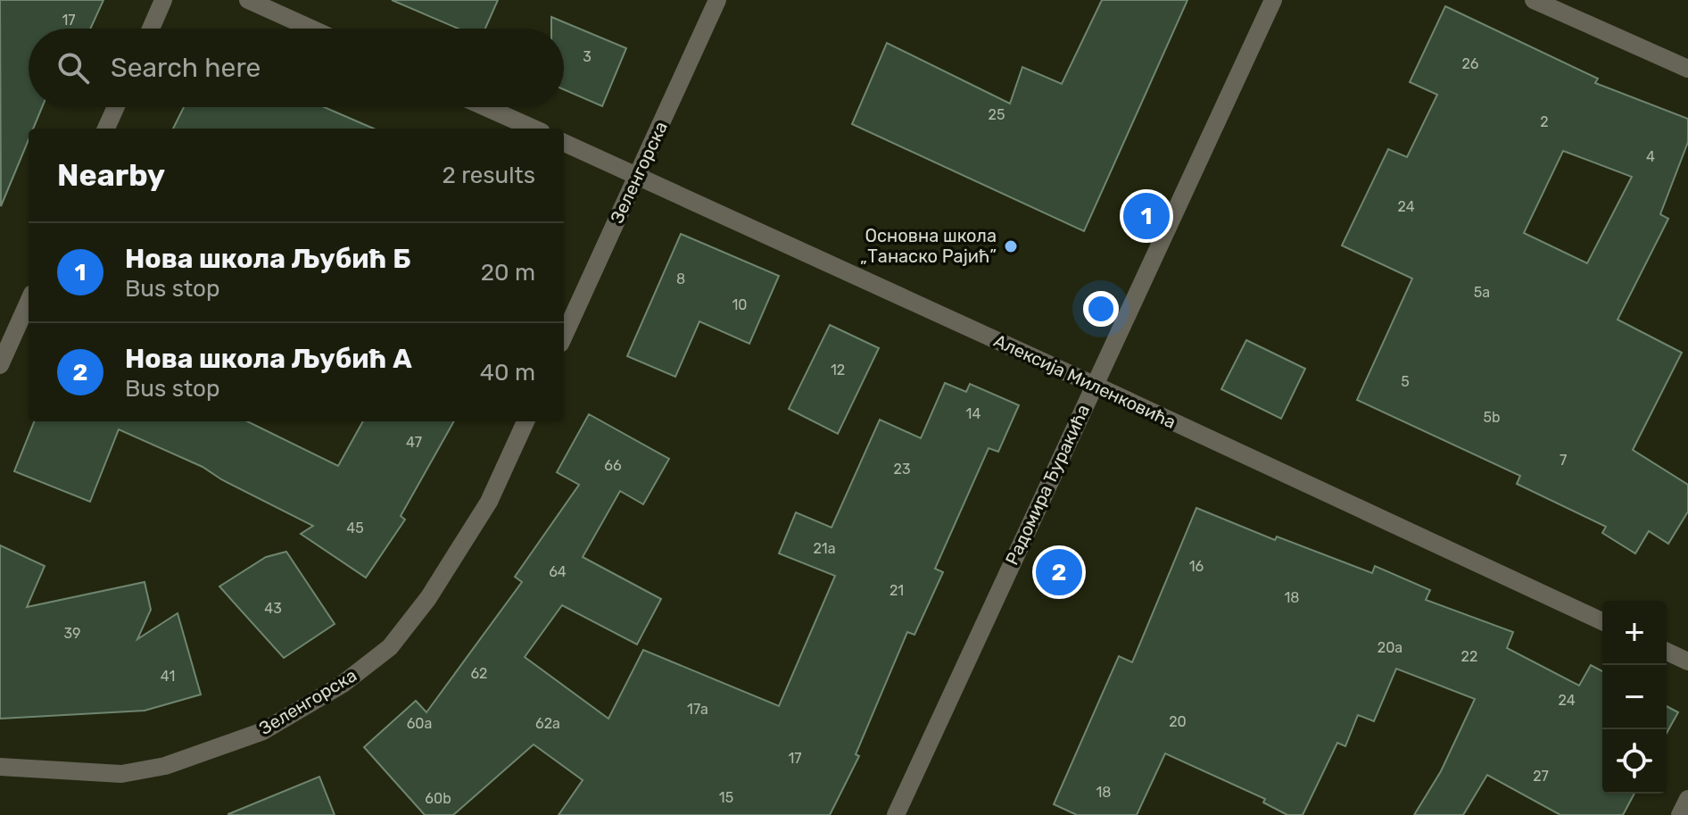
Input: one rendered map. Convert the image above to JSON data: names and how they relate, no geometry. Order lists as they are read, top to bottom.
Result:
{
  "streets": {
    "street": ["Зеленгорска", "Алексија Миленковића", "Радомира Ђуракића"]
  },
  "crossings": [
    ["Зеленгорска", "Алексија Миленковића"],
    ["Алексија Миленковића", "Радомира Ђуракића"]
  ],
  "places": ["Основна школа „Танаско Рајић”"],
  "house_numbers": [
    "17",
    "3",
    "26",
    "25",
    "2",
    "4",
    "24",
    "8",
    "5a",
    "10",
    "12",
    "5",
    "14",
    "5b",
    "47",
    "7",
    "66",
    "23",
    "45",
    "21a",
    "16",
    "64",
    "21",
    "18",
    "43",
    "39",
    "20a",
    "22",
    "62",
    "41",
    "24",
    "17a",
    "20",
    "60a",
    "62a",
    "17",
    "27",
    "18",
    "15",
    "60b"
  ],
  "page": {
    "search": "Search here",
    "heading": ["Nearby", "2 results"],
    "pins": ["1", "2"],
    "list": [
      {
        "mark": "1",
        "name": "Нова школа Љубић Б",
        "note": "Bus stop",
        "value": "20 m"
      },
      {
        "mark": "2",
        "name": "Нова школа Љубић А",
        "note": "Bus stop",
        "value": "40 m"
      }
    ],
    "map_buttons": ["+", "−"]
  }
}
